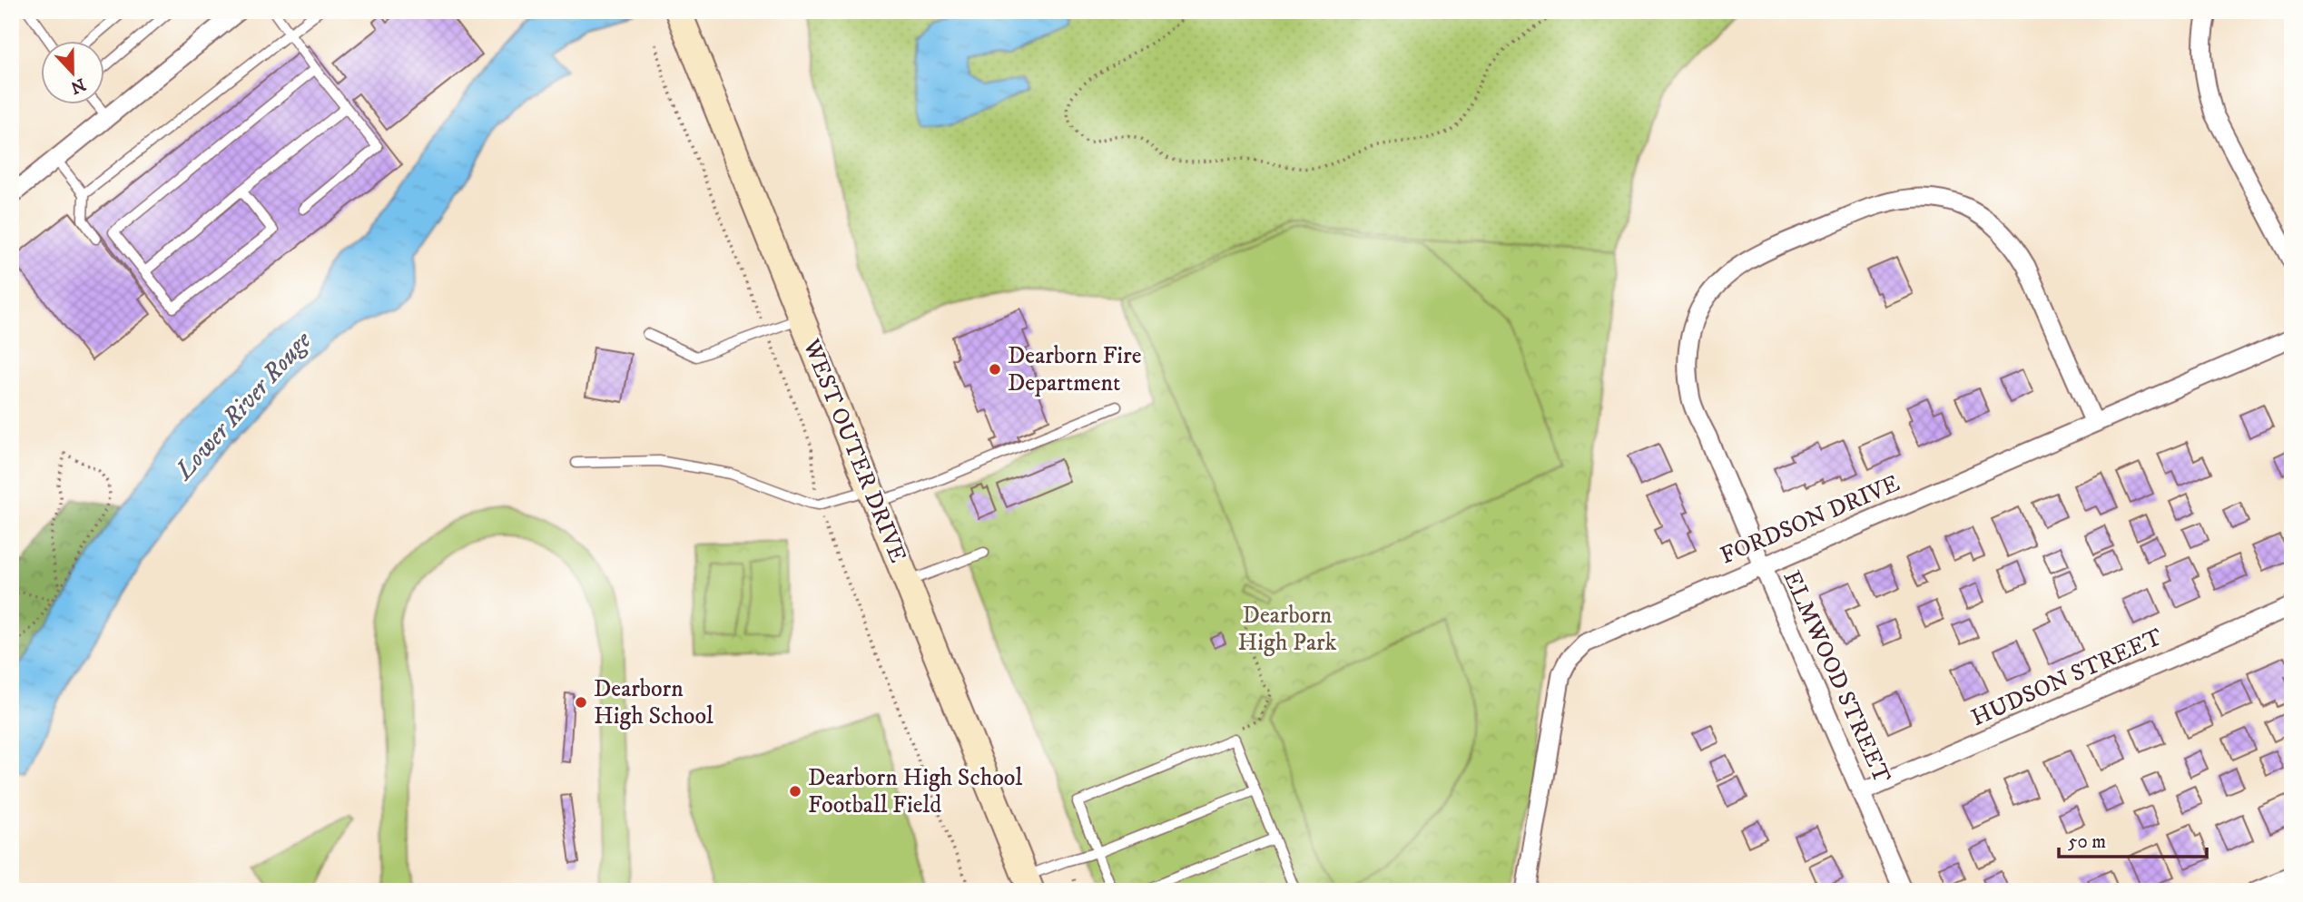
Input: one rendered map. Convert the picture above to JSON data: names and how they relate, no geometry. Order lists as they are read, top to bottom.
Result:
{
  "streets": {
    "main road": ["WEST OUTER DRIVE"],
    "street": ["FORDSON DRIVE", "ELMWOOD STREET", "HUDSON STREET"]
  },
  "crossings": [
    ["FORDSON DRIVE", "ELMWOOD STREET"],
    ["ELMWOOD STREET", "HUDSON STREET"]
  ],
  "water": ["Lower River Rouge"],
  "parks": ["Dearborn High Park"],
  "places": ["Dearborn Fire Department", "Dearborn High School", "Dearborn High School Football Field"],
  "scale_bar": "50 m",
  "north": "bottom"
}
